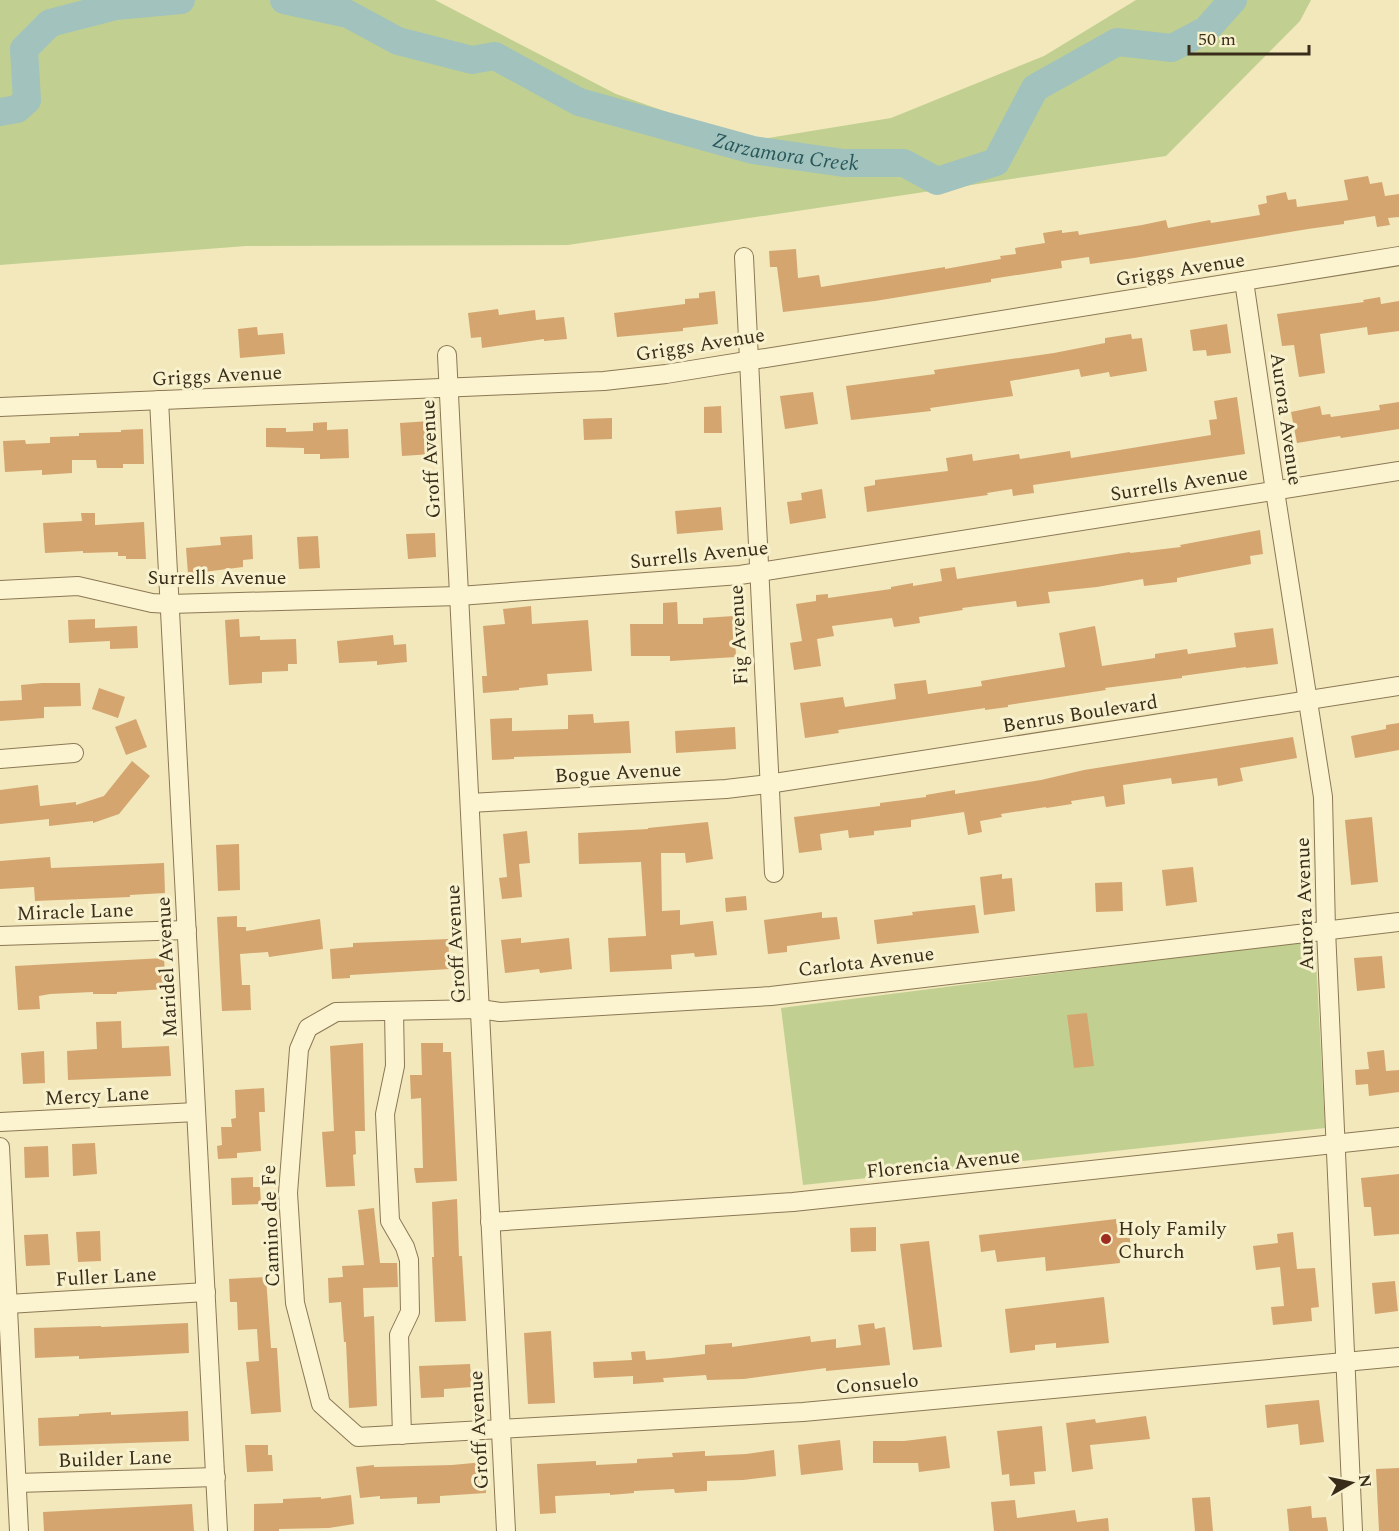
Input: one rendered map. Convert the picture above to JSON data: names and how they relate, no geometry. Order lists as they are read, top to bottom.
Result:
{
  "streets": {
    "street": [
      "Griggs Avenue",
      "Aurora Avenue",
      "Groff Avenue",
      "Surrells Avenue",
      "Fig Avenue",
      "Benrus Boulevard",
      "Bogue Avenue",
      "Miracle Lane",
      "Carlota Avenue",
      "Maridel Avenue",
      "Mercy Lane",
      "Florencia Avenue",
      "Camino de Fe",
      "Fuller Lane",
      "Consuelo",
      "Builder Lane"
    ]
  },
  "crossings": [
    ["Griggs Avenue", "Aurora Avenue"],
    ["Griggs Avenue", "Groff Avenue"],
    ["Griggs Avenue", "Fig Avenue"],
    ["Griggs Avenue", "Maridel Avenue"],
    ["Aurora Avenue", "Surrells Avenue"],
    ["Aurora Avenue", "Benrus Boulevard"],
    ["Aurora Avenue", "Carlota Avenue"],
    ["Aurora Avenue", "Florencia Avenue"],
    ["Aurora Avenue", "Consuelo"],
    ["Groff Avenue", "Surrells Avenue"],
    ["Groff Avenue", "Bogue Avenue"],
    ["Groff Avenue", "Carlota Avenue"],
    ["Groff Avenue", "Florencia Avenue"],
    ["Groff Avenue", "Consuelo"],
    ["Surrells Avenue", "Fig Avenue"],
    ["Surrells Avenue", "Maridel Avenue"],
    ["Fig Avenue", "Benrus Boulevard"],
    ["Fig Avenue", "Bogue Avenue"],
    ["Benrus Boulevard", "Bogue Avenue"],
    ["Miracle Lane", "Maridel Avenue"],
    ["Carlota Avenue", "Camino de Fe"],
    ["Maridel Avenue", "Mercy Lane"],
    ["Maridel Avenue", "Fuller Lane"],
    ["Maridel Avenue", "Builder Lane"],
    ["Camino de Fe", "Consuelo"]
  ],
  "water": ["Zarzamora Creek"],
  "places": ["Holy Family Church"],
  "scale_bar": "50 m",
  "north": "right"
}
